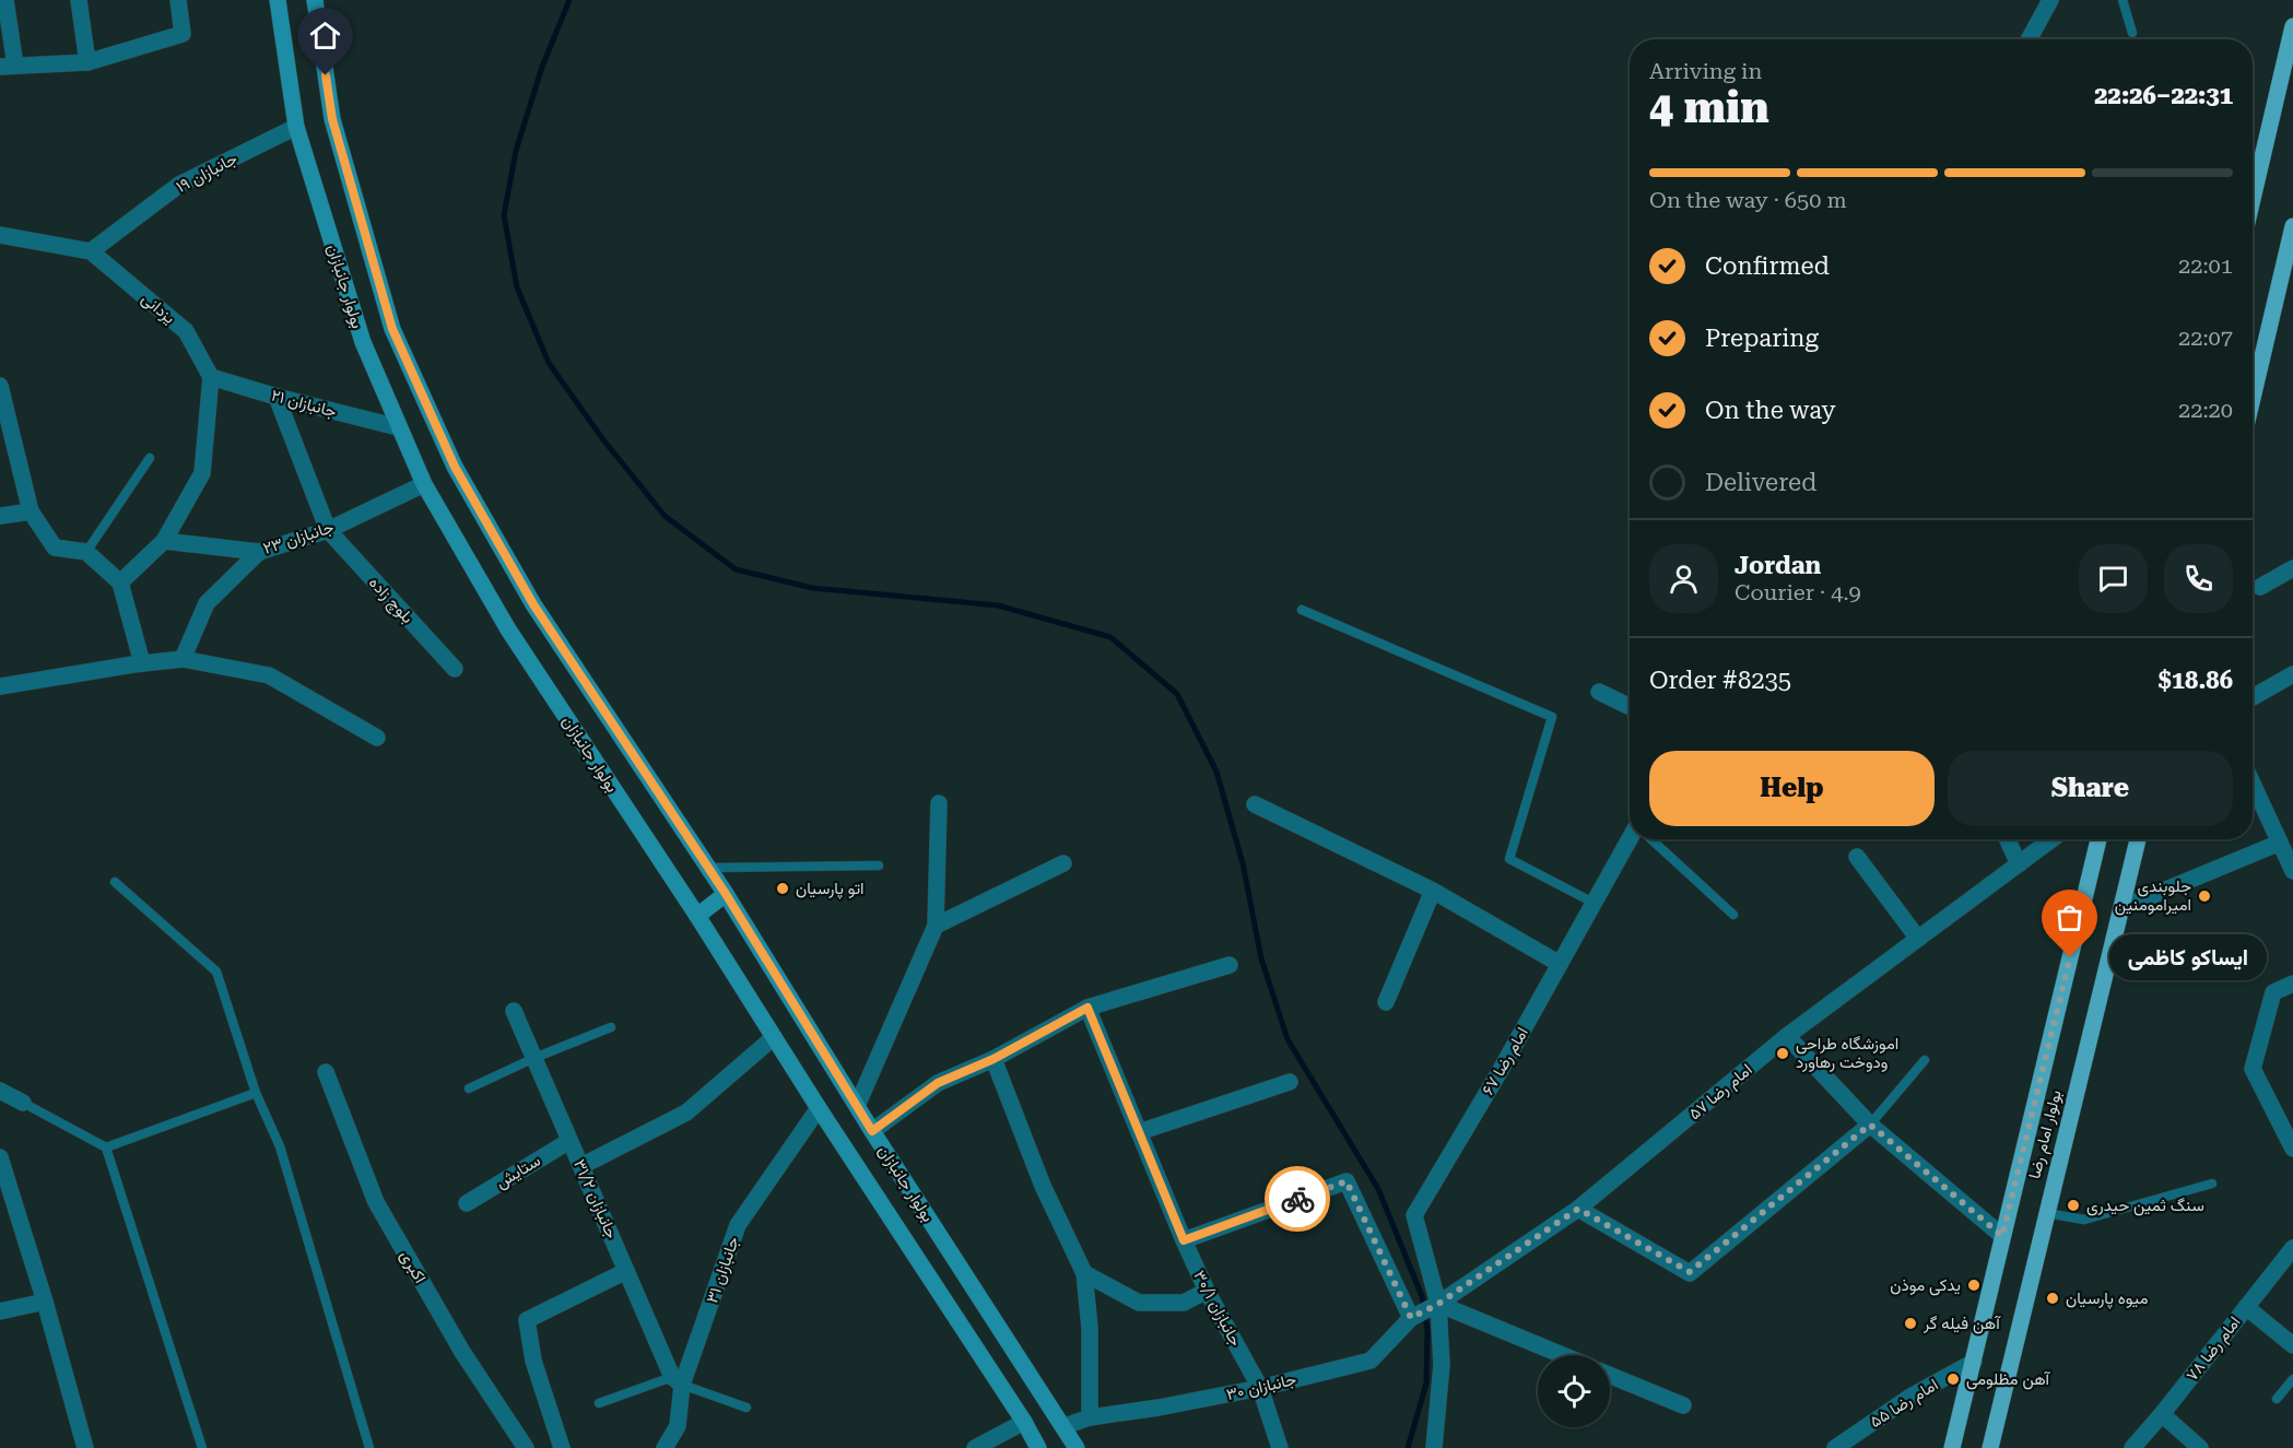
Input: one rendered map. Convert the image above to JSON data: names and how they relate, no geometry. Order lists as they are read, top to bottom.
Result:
{
  "streets": {
    "main road": ["بولوار جانبازان", "بولوار امام رضا"],
    "street": [
      "جانبازان ۱۹",
      "یزدانی",
      "جانبازان ۲۱",
      "جانبازان ۲۳",
      "بلوچ زاده",
      "امام رضا ۶۷",
      "امام رضا ۵۷",
      "ستایش",
      "جانبازان ۳۱/۲",
      "اکبری",
      "جانبازان ۳۱",
      "جانبازان ۳۰/۱",
      "امام رضا ۷۸",
      "جانبازان ۳۰",
      "امام رضا ۵۵"
    ]
  },
  "crossings": [
    ["جانبازان ۱۹", "بولوار جانبازان"],
    ["جانبازان ۱۹", "یزدانی"],
    ["بولوار جانبازان", "جانبازان ۲۱"],
    ["بولوار جانبازان", "جانبازان ۲۳"],
    ["بولوار جانبازان", "جانبازان ۳۱"],
    ["بولوار جانبازان", "جانبازان ۳۰"],
    ["یزدانی", "جانبازان ۲۱"],
    ["جانبازان ۲۳", "بلوچ زاده"],
    ["امام رضا ۶۷", "امام رضا ۵۷"],
    ["امام رضا ۶۷", "جانبازان ۳۰"],
    ["امام رضا ۵۷", "جانبازان ۳۰"],
    ["بولوار امام رضا", "امام رضا ۵۵"],
    ["ستایش", "جانبازان ۳۱/۲"],
    ["جانبازان ۳۱/۲", "جانبازان ۳۱"],
    ["جانبازان ۳۰/۱", "جانبازان ۳۰"]
  ],
  "places": [
    "اتو پارسیان",
    "جلوبندی امیرامومنین",
    "ایساکو کاظمی",
    "اموزشگاه طراحی ودوخت رهاورد",
    "سنگ ثمین حیدری",
    "یدکی موذن",
    "میوه پارسیان",
    "آهن فیله گر",
    "آهن مظلومی"
  ],
  "page": {
    "heading": ["4 min", "Arriving in", "22:26–22:31"],
    "panel": [
      "Jordan",
      "Courier · 4.9",
      "Order #8235",
      "$18.86"
    ],
    "bar": "On the way · 650 m",
    "list": [
      ["Confirmed", "22:01"],
      ["Preparing", "22:07"],
      ["On the way", "22:20"],
      "Delivered"
    ],
    "buttons": ["Help", "Share"],
    "bubble": "ایساکو کاظمی"
  }
}
